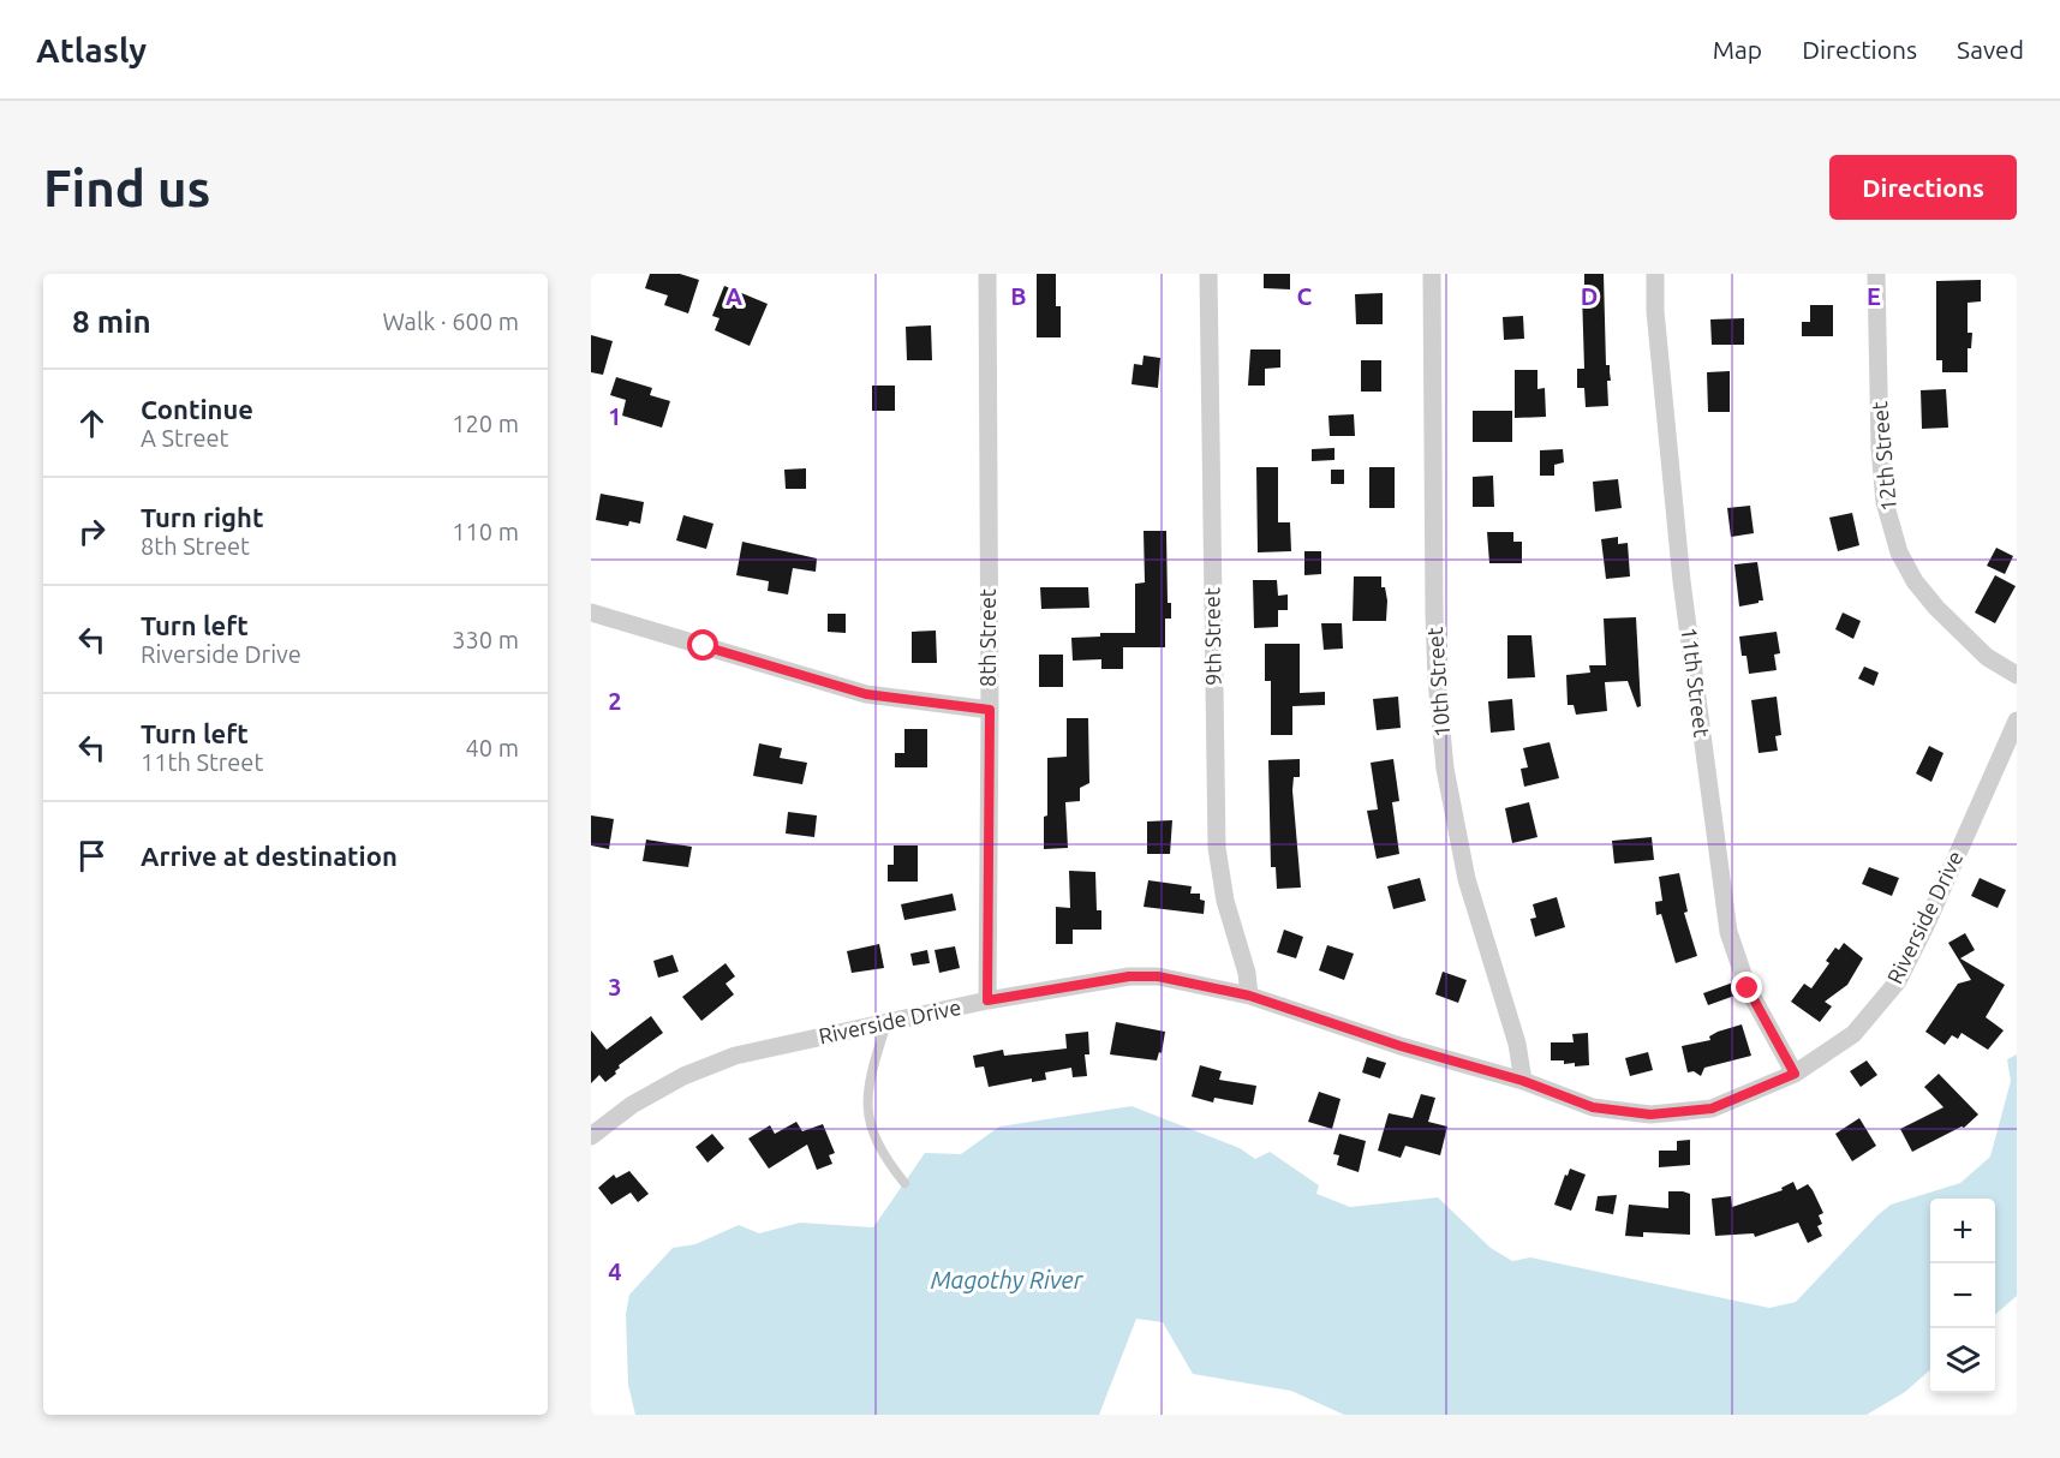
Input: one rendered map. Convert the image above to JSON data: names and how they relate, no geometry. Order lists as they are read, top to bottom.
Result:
{
  "streets": {
    "street": [
      "12th Street",
      "9th Street",
      "8th Street",
      "10th Street",
      "11th Street",
      "Riverside Drive"
    ]
  },
  "crossings": [
    ["9th Street", "Riverside Drive"],
    ["8th Street", "Riverside Drive"],
    ["10th Street", "Riverside Drive"],
    ["11th Street", "Riverside Drive"]
  ],
  "water": ["Magothy River"],
  "page": {
    "header": "Atlasly",
    "nav": ["Map", "Directions", "Saved"],
    "buttons": "Directions",
    "title": "Find us",
    "heading": ["8 min", "Walk · 600 m"],
    "list": [
      ["Continue", "A Street", "120 m"],
      ["Turn right", "8th Street", "110 m"],
      ["Turn left", "Riverside Drive", "330 m"],
      ["Turn left", "11th Street", "40 m"],
      "Arrive at destination"
    ],
    "map_buttons": ["+", "−"]
  },
  "grid": {
    "columns": [
      "A",
      "B",
      "C",
      "D",
      "E"
    ],
    "rows": [
      "1",
      "2",
      "3",
      "4"
    ]
  }
}
